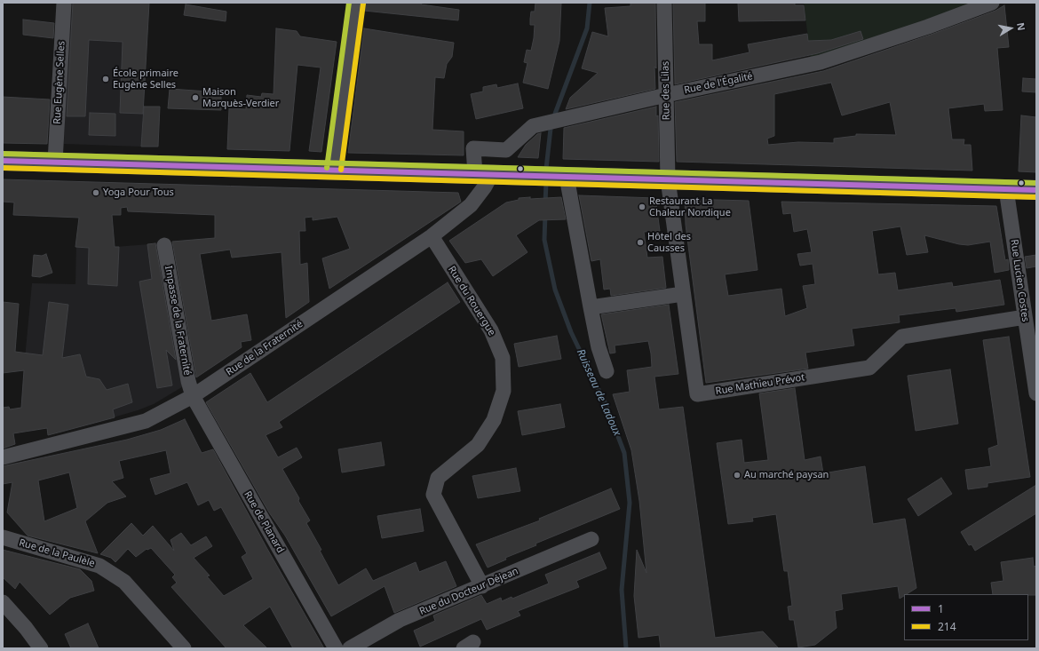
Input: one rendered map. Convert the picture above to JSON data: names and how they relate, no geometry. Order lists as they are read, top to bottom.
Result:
{
  "streets": {
    "street": [
      "Rue Eugène Selles",
      "Rue de l'Égalité",
      "Rue des Lilas",
      "Rue Lucien Costes",
      "Rue du Rouergue",
      "Impasse de la Fraternité",
      "Rue de la Fraternité",
      "Rue Mathieu Prévot",
      "Rue de Planard",
      "Rue de la Paulèle",
      "Rue du Docteur Déjean"
    ]
  },
  "crossings": [
    ["Rue de l'Égalité", "Rue des Lilas"],
    ["Rue de l'Égalité", "Rue de la Fraternité"],
    ["Rue des Lilas", "Rue Mathieu Prévot"],
    ["Rue Lucien Costes", "Rue Mathieu Prévot"],
    ["Rue du Rouergue", "Rue de la Fraternité"],
    ["Rue du Rouergue", "Rue du Docteur Déjean"],
    ["Impasse de la Fraternité", "Rue de la Fraternité"],
    ["Impasse de la Fraternité", "Rue de Planard"],
    ["Rue de la Fraternité", "Rue de Planard"]
  ],
  "water": ["Ruisseau de Ladoux"],
  "places": [
    "École primaire Eugène Selles",
    "Maison Marquès-Verdier",
    "Yoga Pour Tous",
    "Restaurant La Chaleur Nordique",
    "Hôtel des Causses",
    "Au marché paysan"
  ],
  "lines": ["transit line 214", "transit line 1"],
  "legend": ["1", "214"],
  "north": "right"
}
